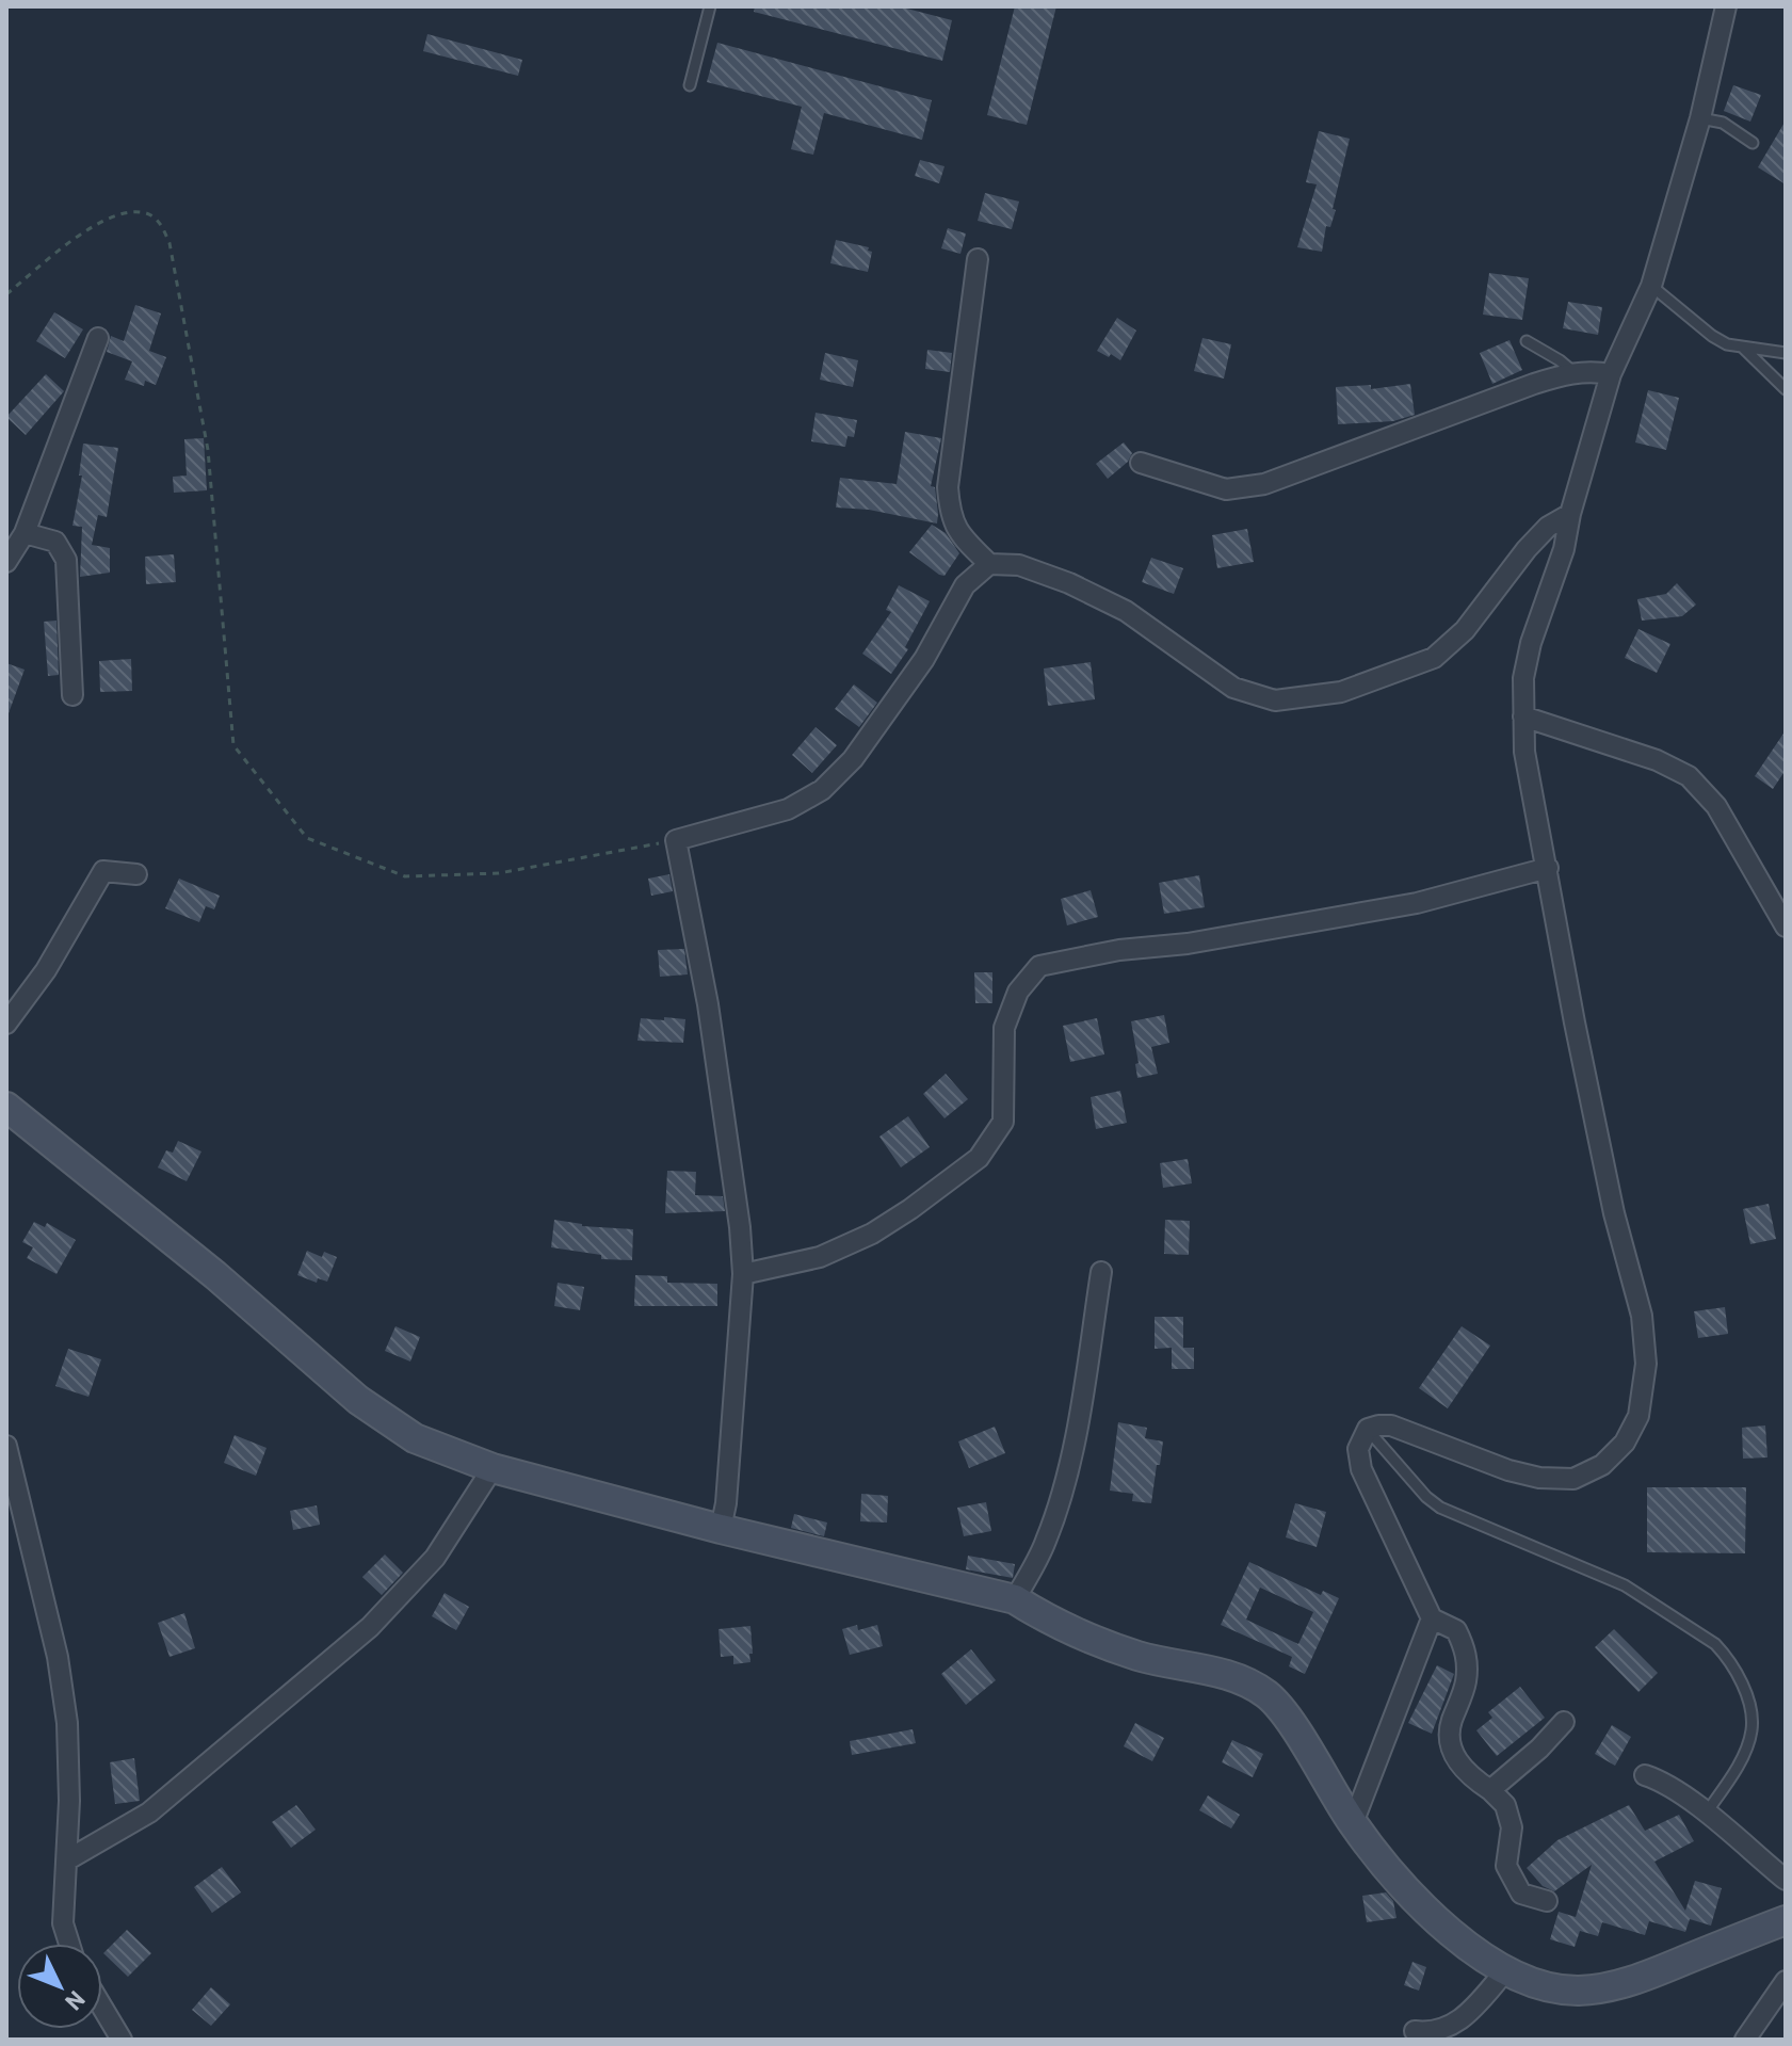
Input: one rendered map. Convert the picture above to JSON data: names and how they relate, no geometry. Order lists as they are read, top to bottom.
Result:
{
  "north": "bottom right"
}
